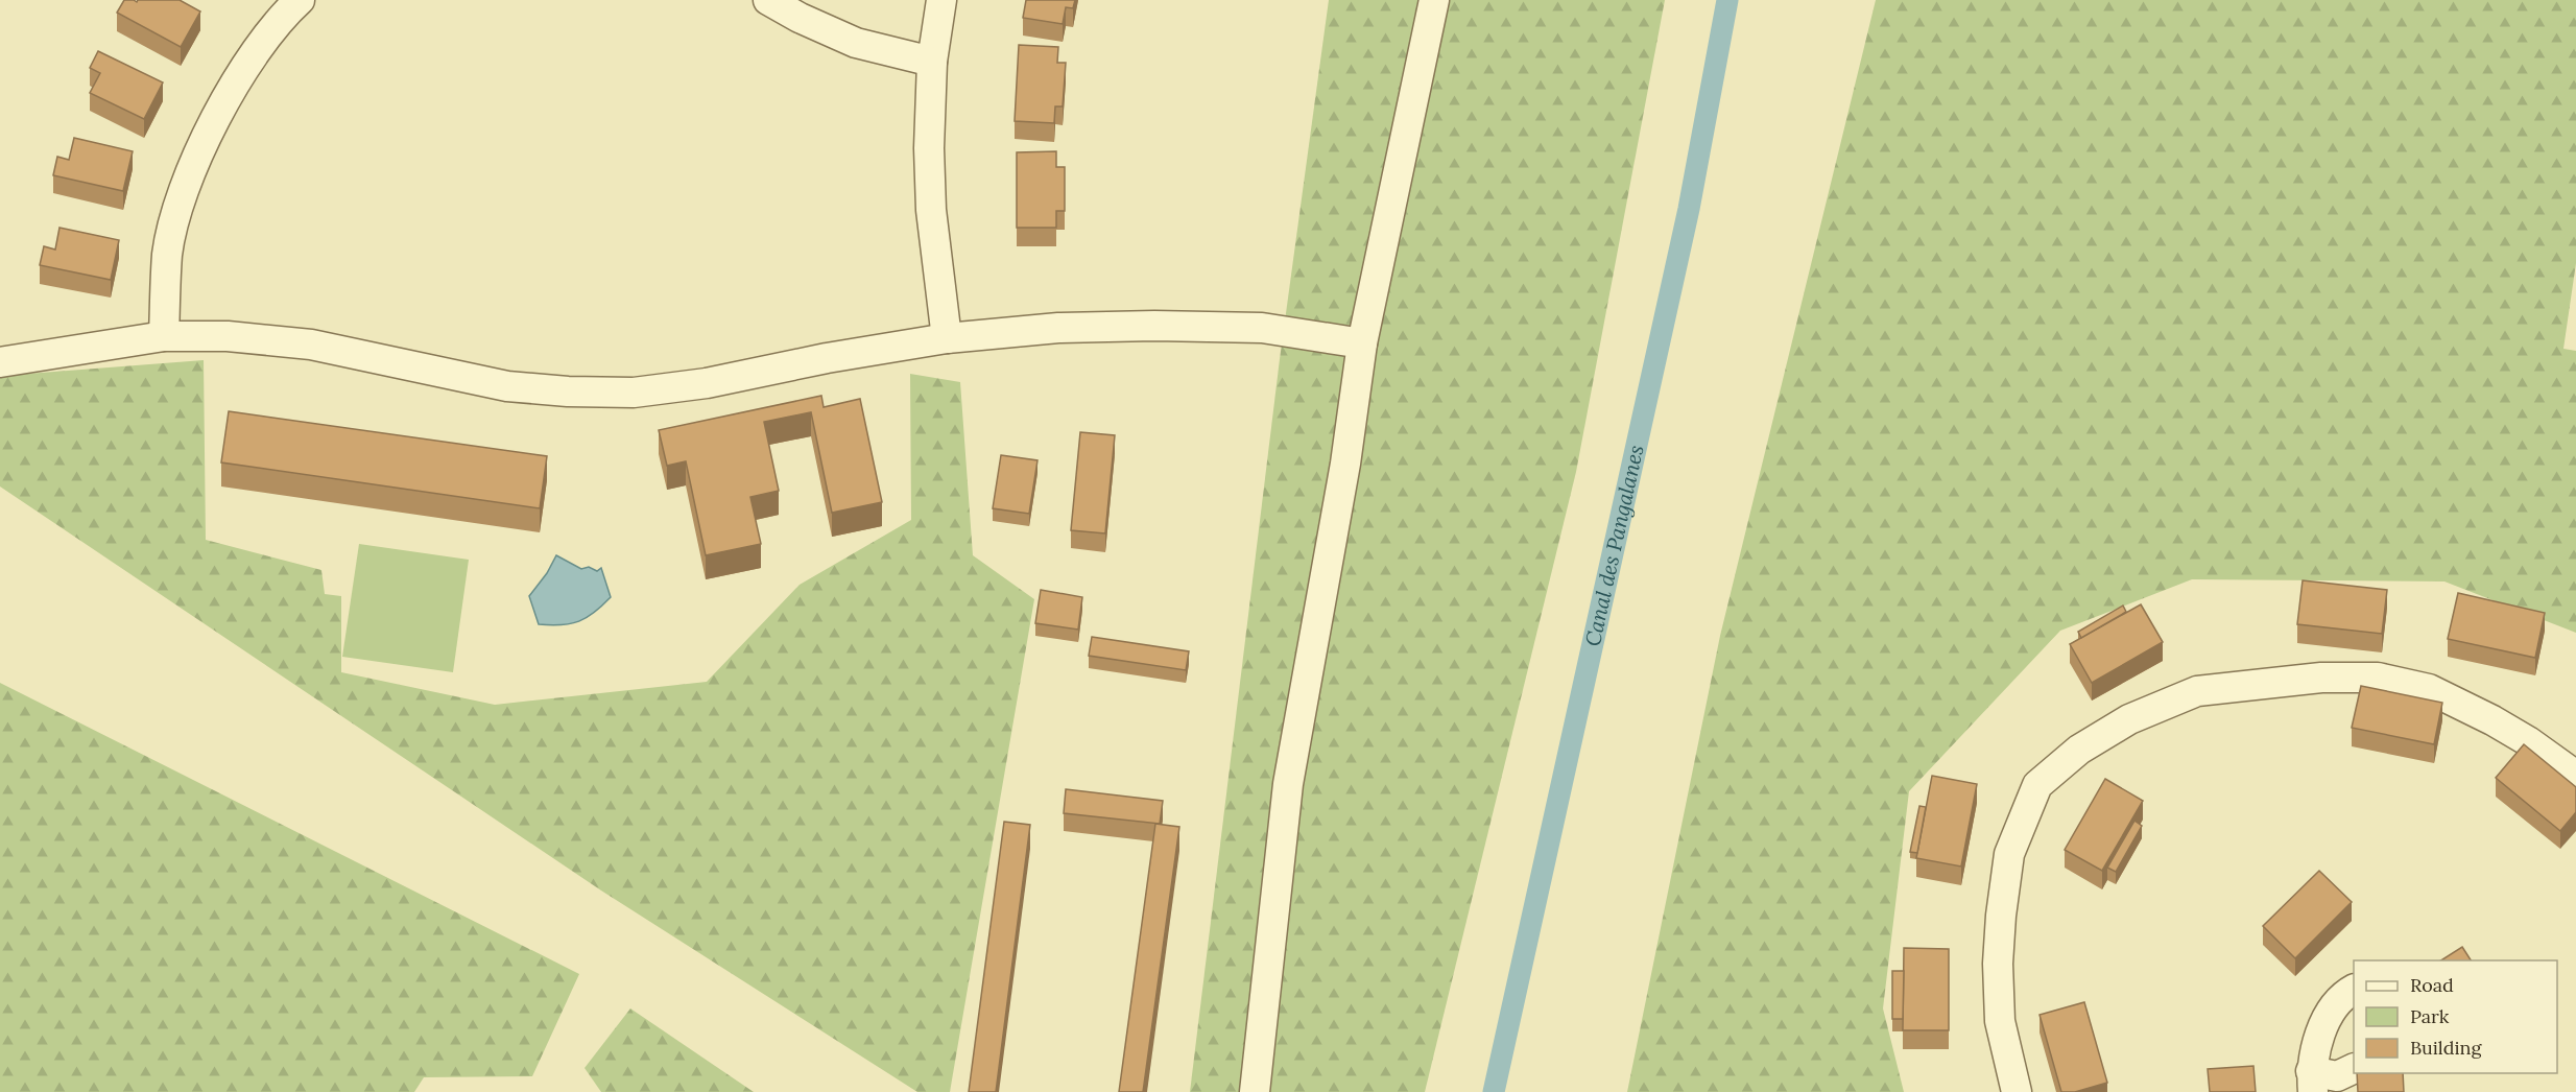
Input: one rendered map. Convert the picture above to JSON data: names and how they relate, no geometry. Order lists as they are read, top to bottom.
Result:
{
  "water": ["Canal des Pangalanes"],
  "legend": ["Road", "Park", "Building"]
}
